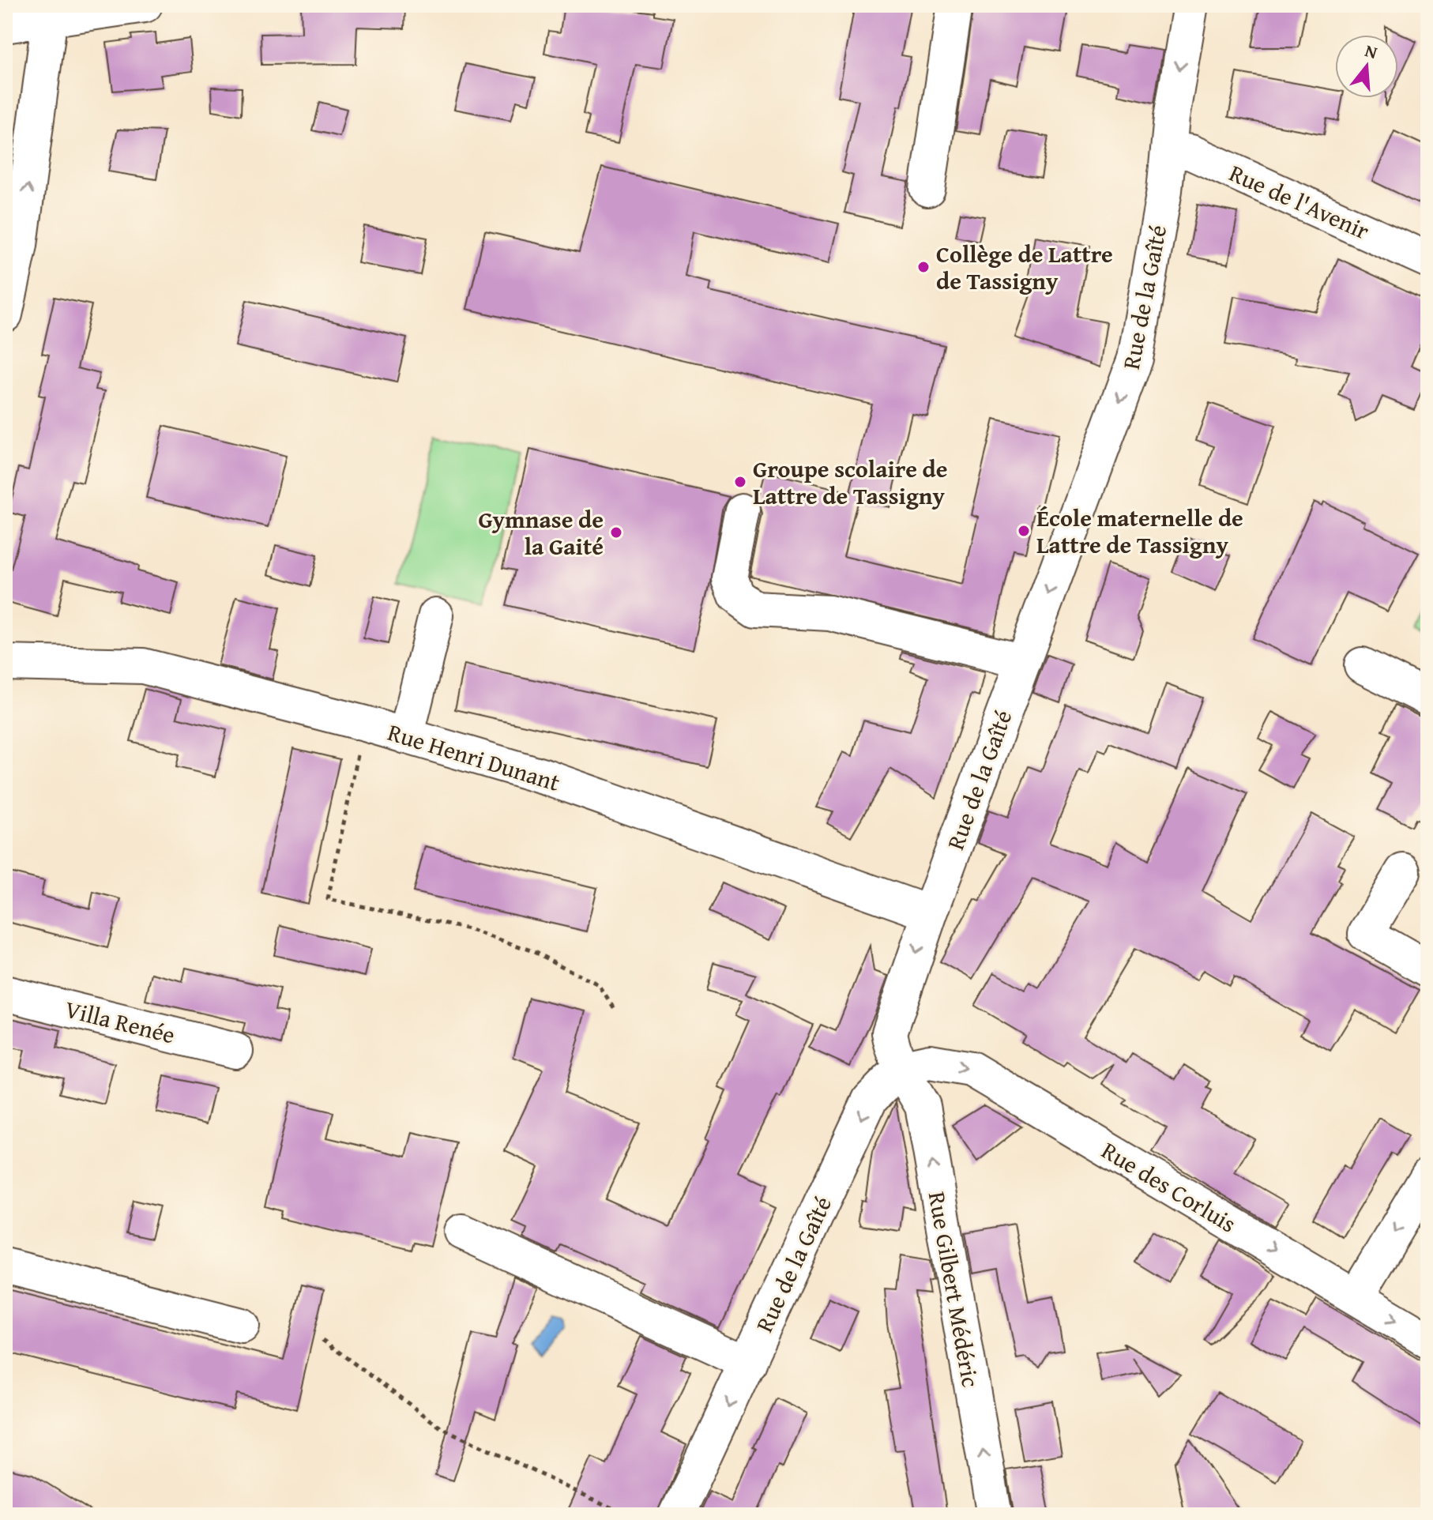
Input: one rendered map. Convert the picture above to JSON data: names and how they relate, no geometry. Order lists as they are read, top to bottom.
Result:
{
  "streets": {
    "street": [
      "Rue de l'Avenir",
      "Rue de la Gaîté",
      "Rue Henri Dunant",
      "Villa Renée",
      "Rue des Corluis",
      "Rue Gilbert Médéric"
    ]
  },
  "crossings": [
    ["Rue de l'Avenir", "Rue de la Gaîté"],
    ["Rue de la Gaîté", "Rue Henri Dunant"],
    ["Rue de la Gaîté", "Rue des Corluis"],
    ["Rue de la Gaîté", "Rue Gilbert Médéric"],
    ["Rue des Corluis", "Rue Gilbert Médéric"]
  ],
  "one_way": ["Rue de la Gaîté", "Rue des Corluis", "Rue Gilbert Médéric"],
  "places": [
    "Collège de Lattre de Tassigny",
    "Groupe scolaire de Lattre de Tassigny",
    "École maternelle de Lattre de Tassigny",
    "Gymnase de la Gaité"
  ],
  "north": "top"
}
